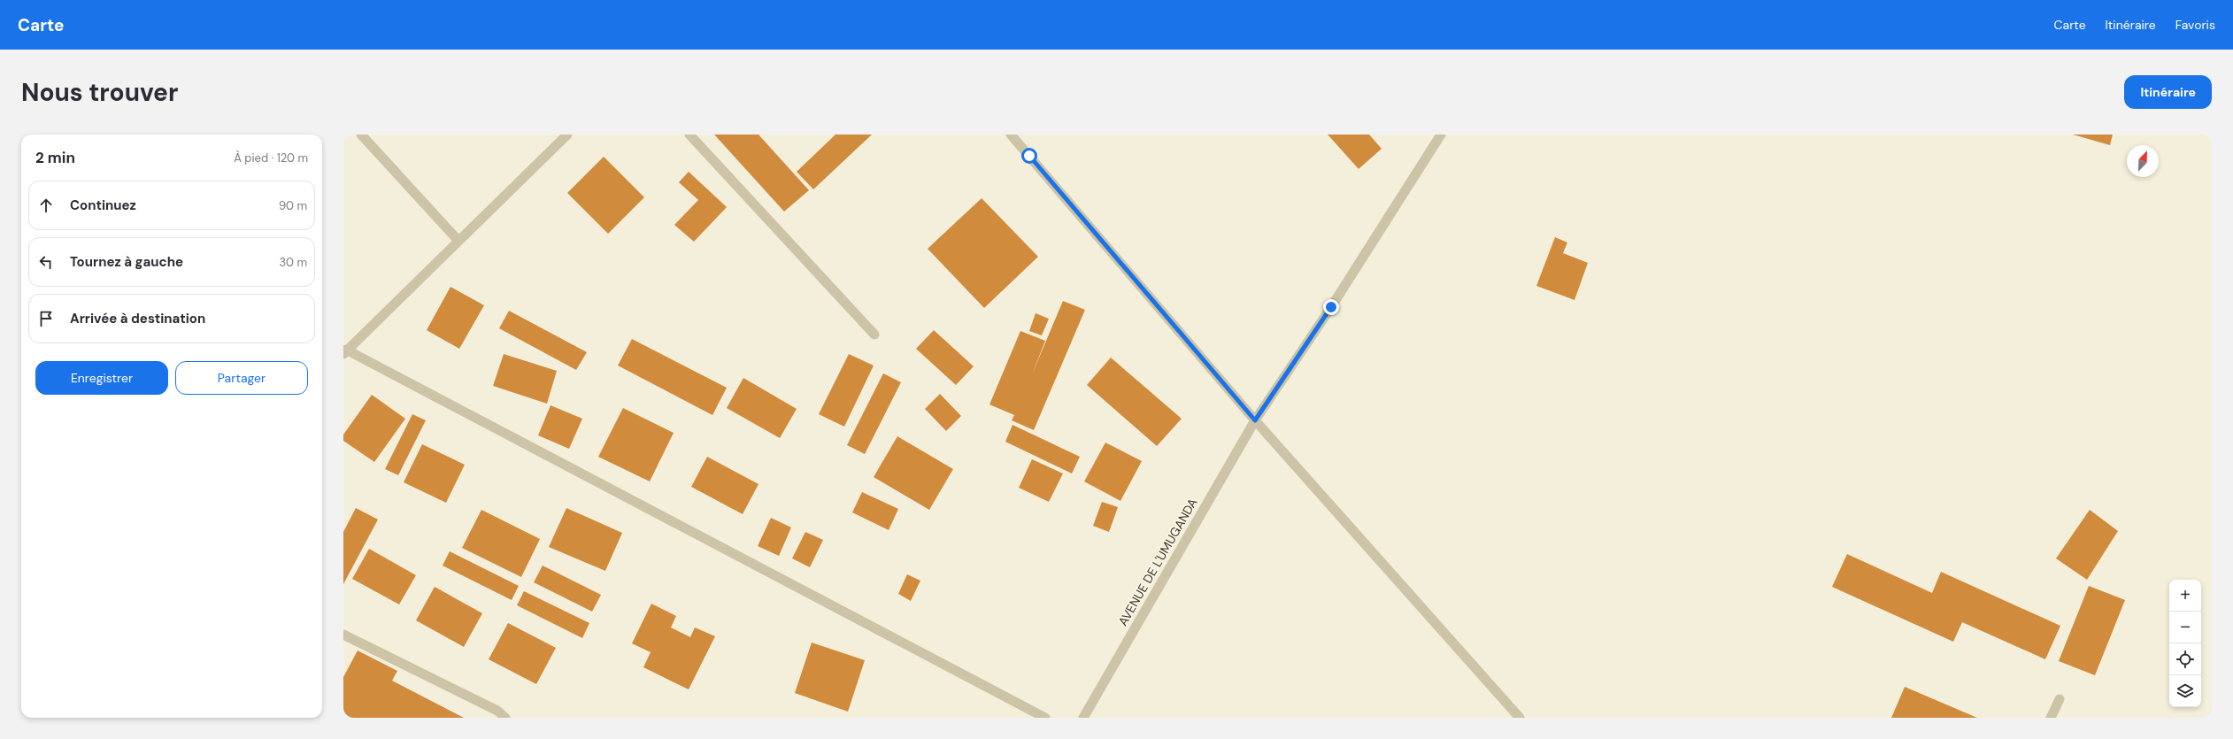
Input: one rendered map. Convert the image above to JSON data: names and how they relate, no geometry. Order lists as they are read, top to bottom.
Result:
{
  "streets": {
    "street": ["AVENUE DE L'UMUGANDA"]
  },
  "north": "top right",
  "page": {
    "header": "Carte",
    "nav": ["Carte", "Itinéraire", "Favoris"],
    "buttons": [
      "Itinéraire",
      ["Enregistrer", "Partager"]
    ],
    "title": "Nous trouver",
    "heading": ["2 min", "À pied · 120 m"],
    "list": [
      ["Continuez", "90 m"],
      ["Tournez à gauche", "30 m"],
      "Arrivée à destination"
    ],
    "map_buttons": ["+", "−"]
  }
}
